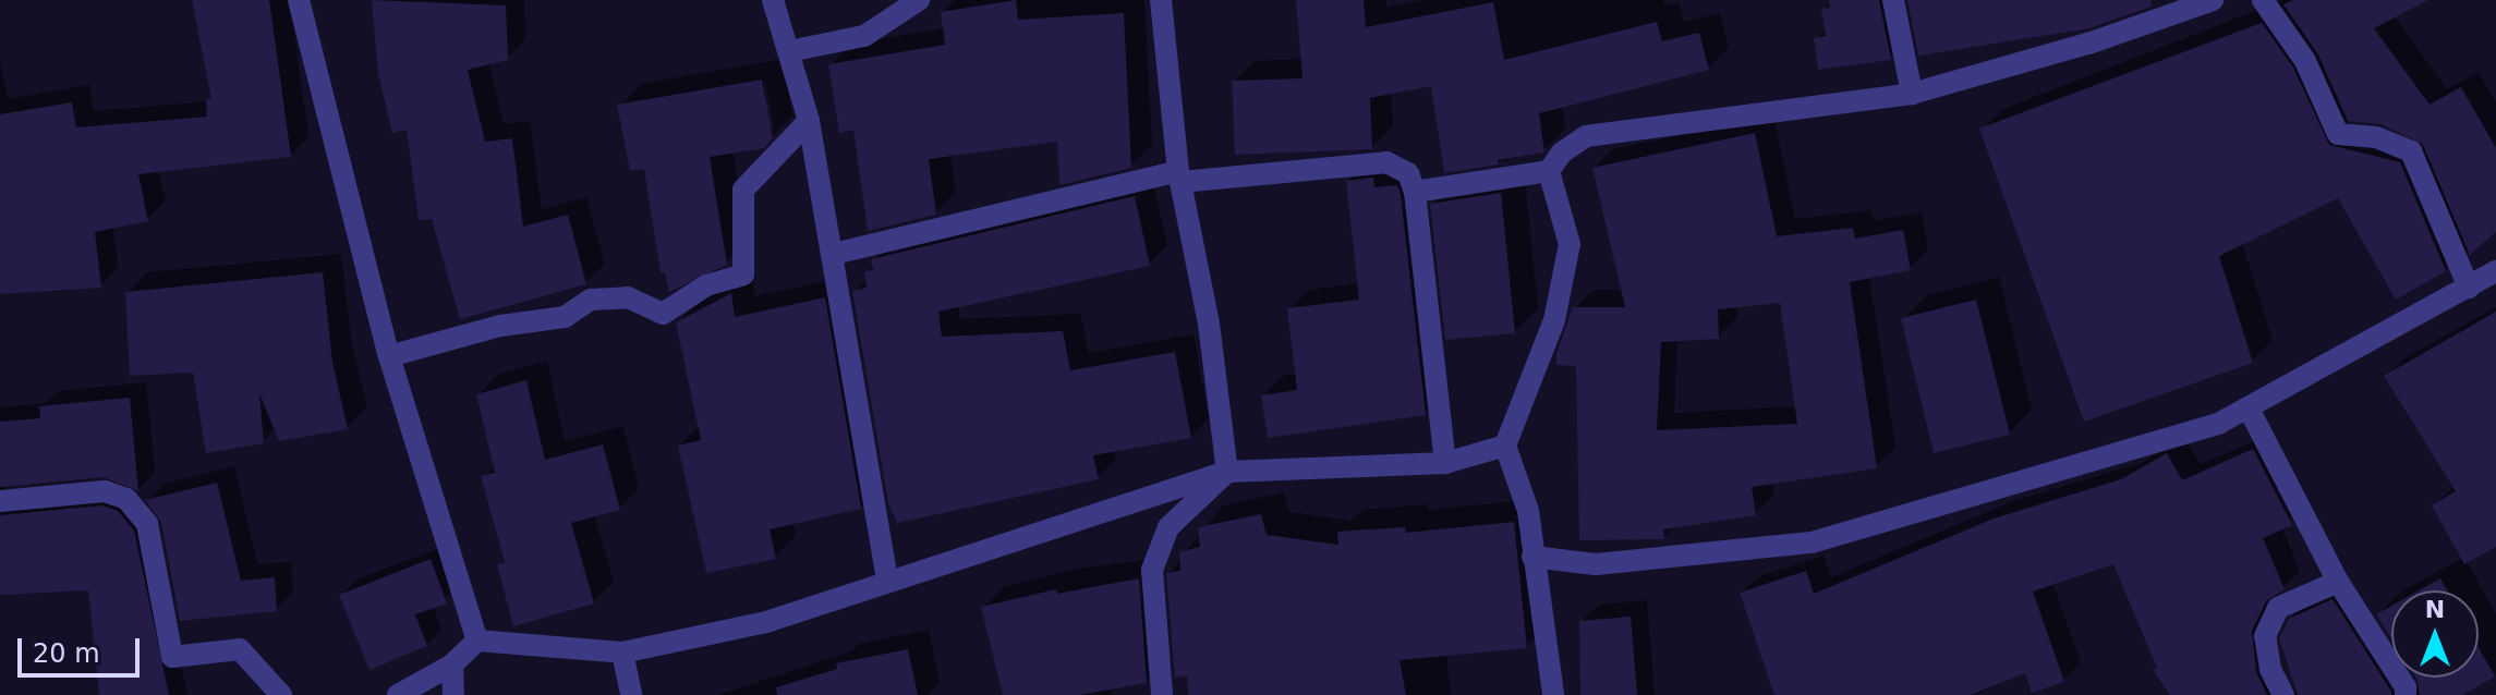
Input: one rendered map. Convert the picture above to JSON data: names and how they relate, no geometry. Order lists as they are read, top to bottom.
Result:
{
  "scale_bar": "20 m",
  "north": "top"
}
